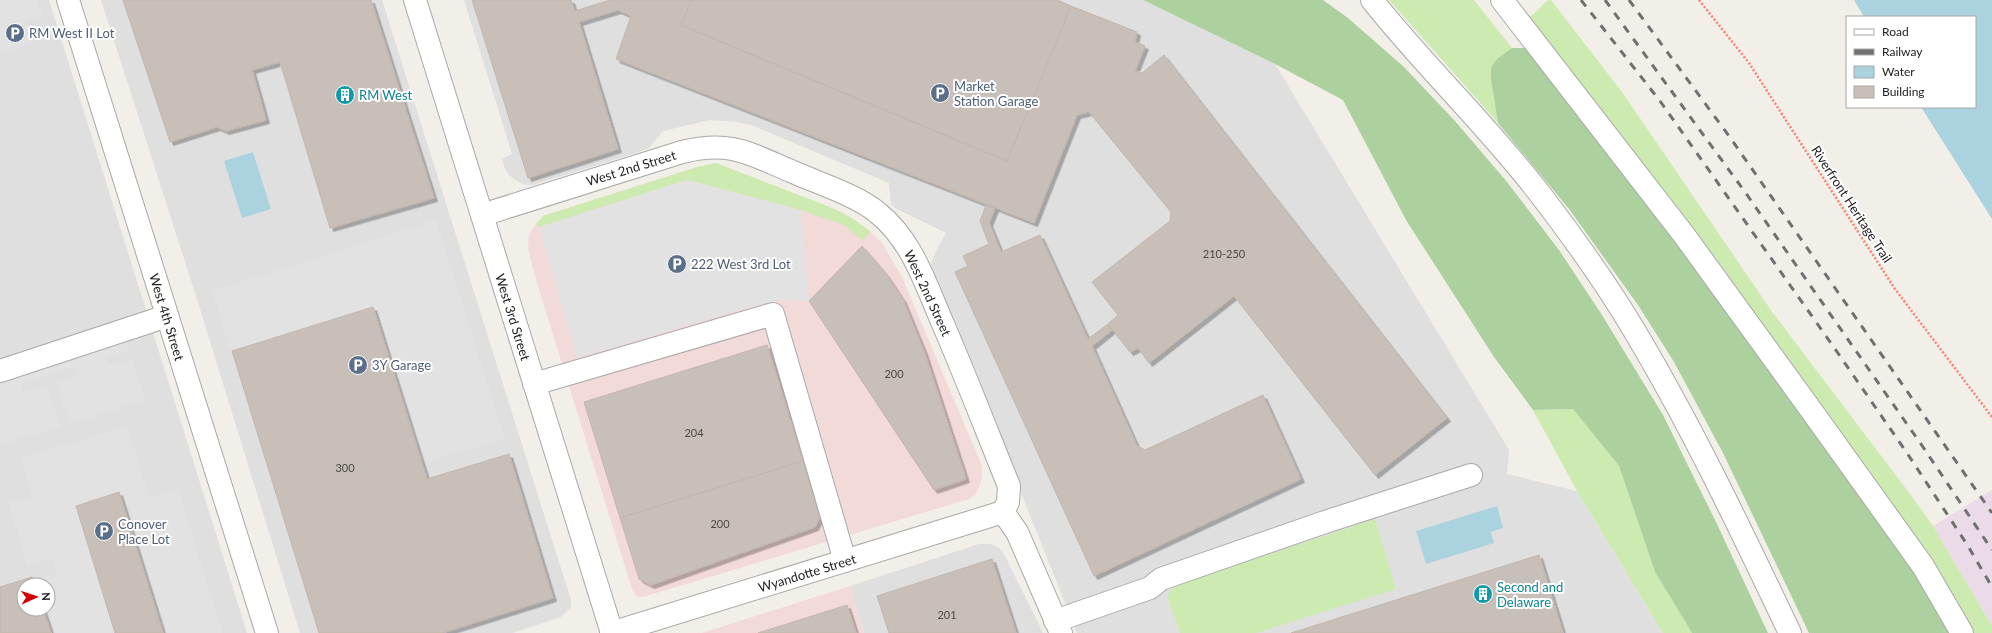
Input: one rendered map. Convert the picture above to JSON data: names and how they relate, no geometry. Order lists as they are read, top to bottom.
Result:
{
  "streets": {
    "street": [
      "West 2nd Street",
      "West 4th Street",
      "West 3rd Street",
      "Wyandotte Street"
    ],
    "path": ["Riverfront Heritage Trail"]
  },
  "crossings": [
    ["West 2nd Street", "West 3rd Street"],
    ["West 2nd Street", "Wyandotte Street"],
    ["West 3rd Street", "Wyandotte Street"]
  ],
  "places": {
    "parking": [
      "RM West II Lot",
      "Market Station Garage",
      "222 West 3rd Lot",
      "3Y Garage",
      "Conover Place Lot"
    ],
    "building": ["RM West", "Second and Delaware"]
  },
  "house_numbers": [
    "210-250",
    "200",
    "204",
    "300",
    "200",
    "201"
  ],
  "legend": [
    "Road",
    "Railway",
    "Water",
    "Building"
  ],
  "north": "right"
}
